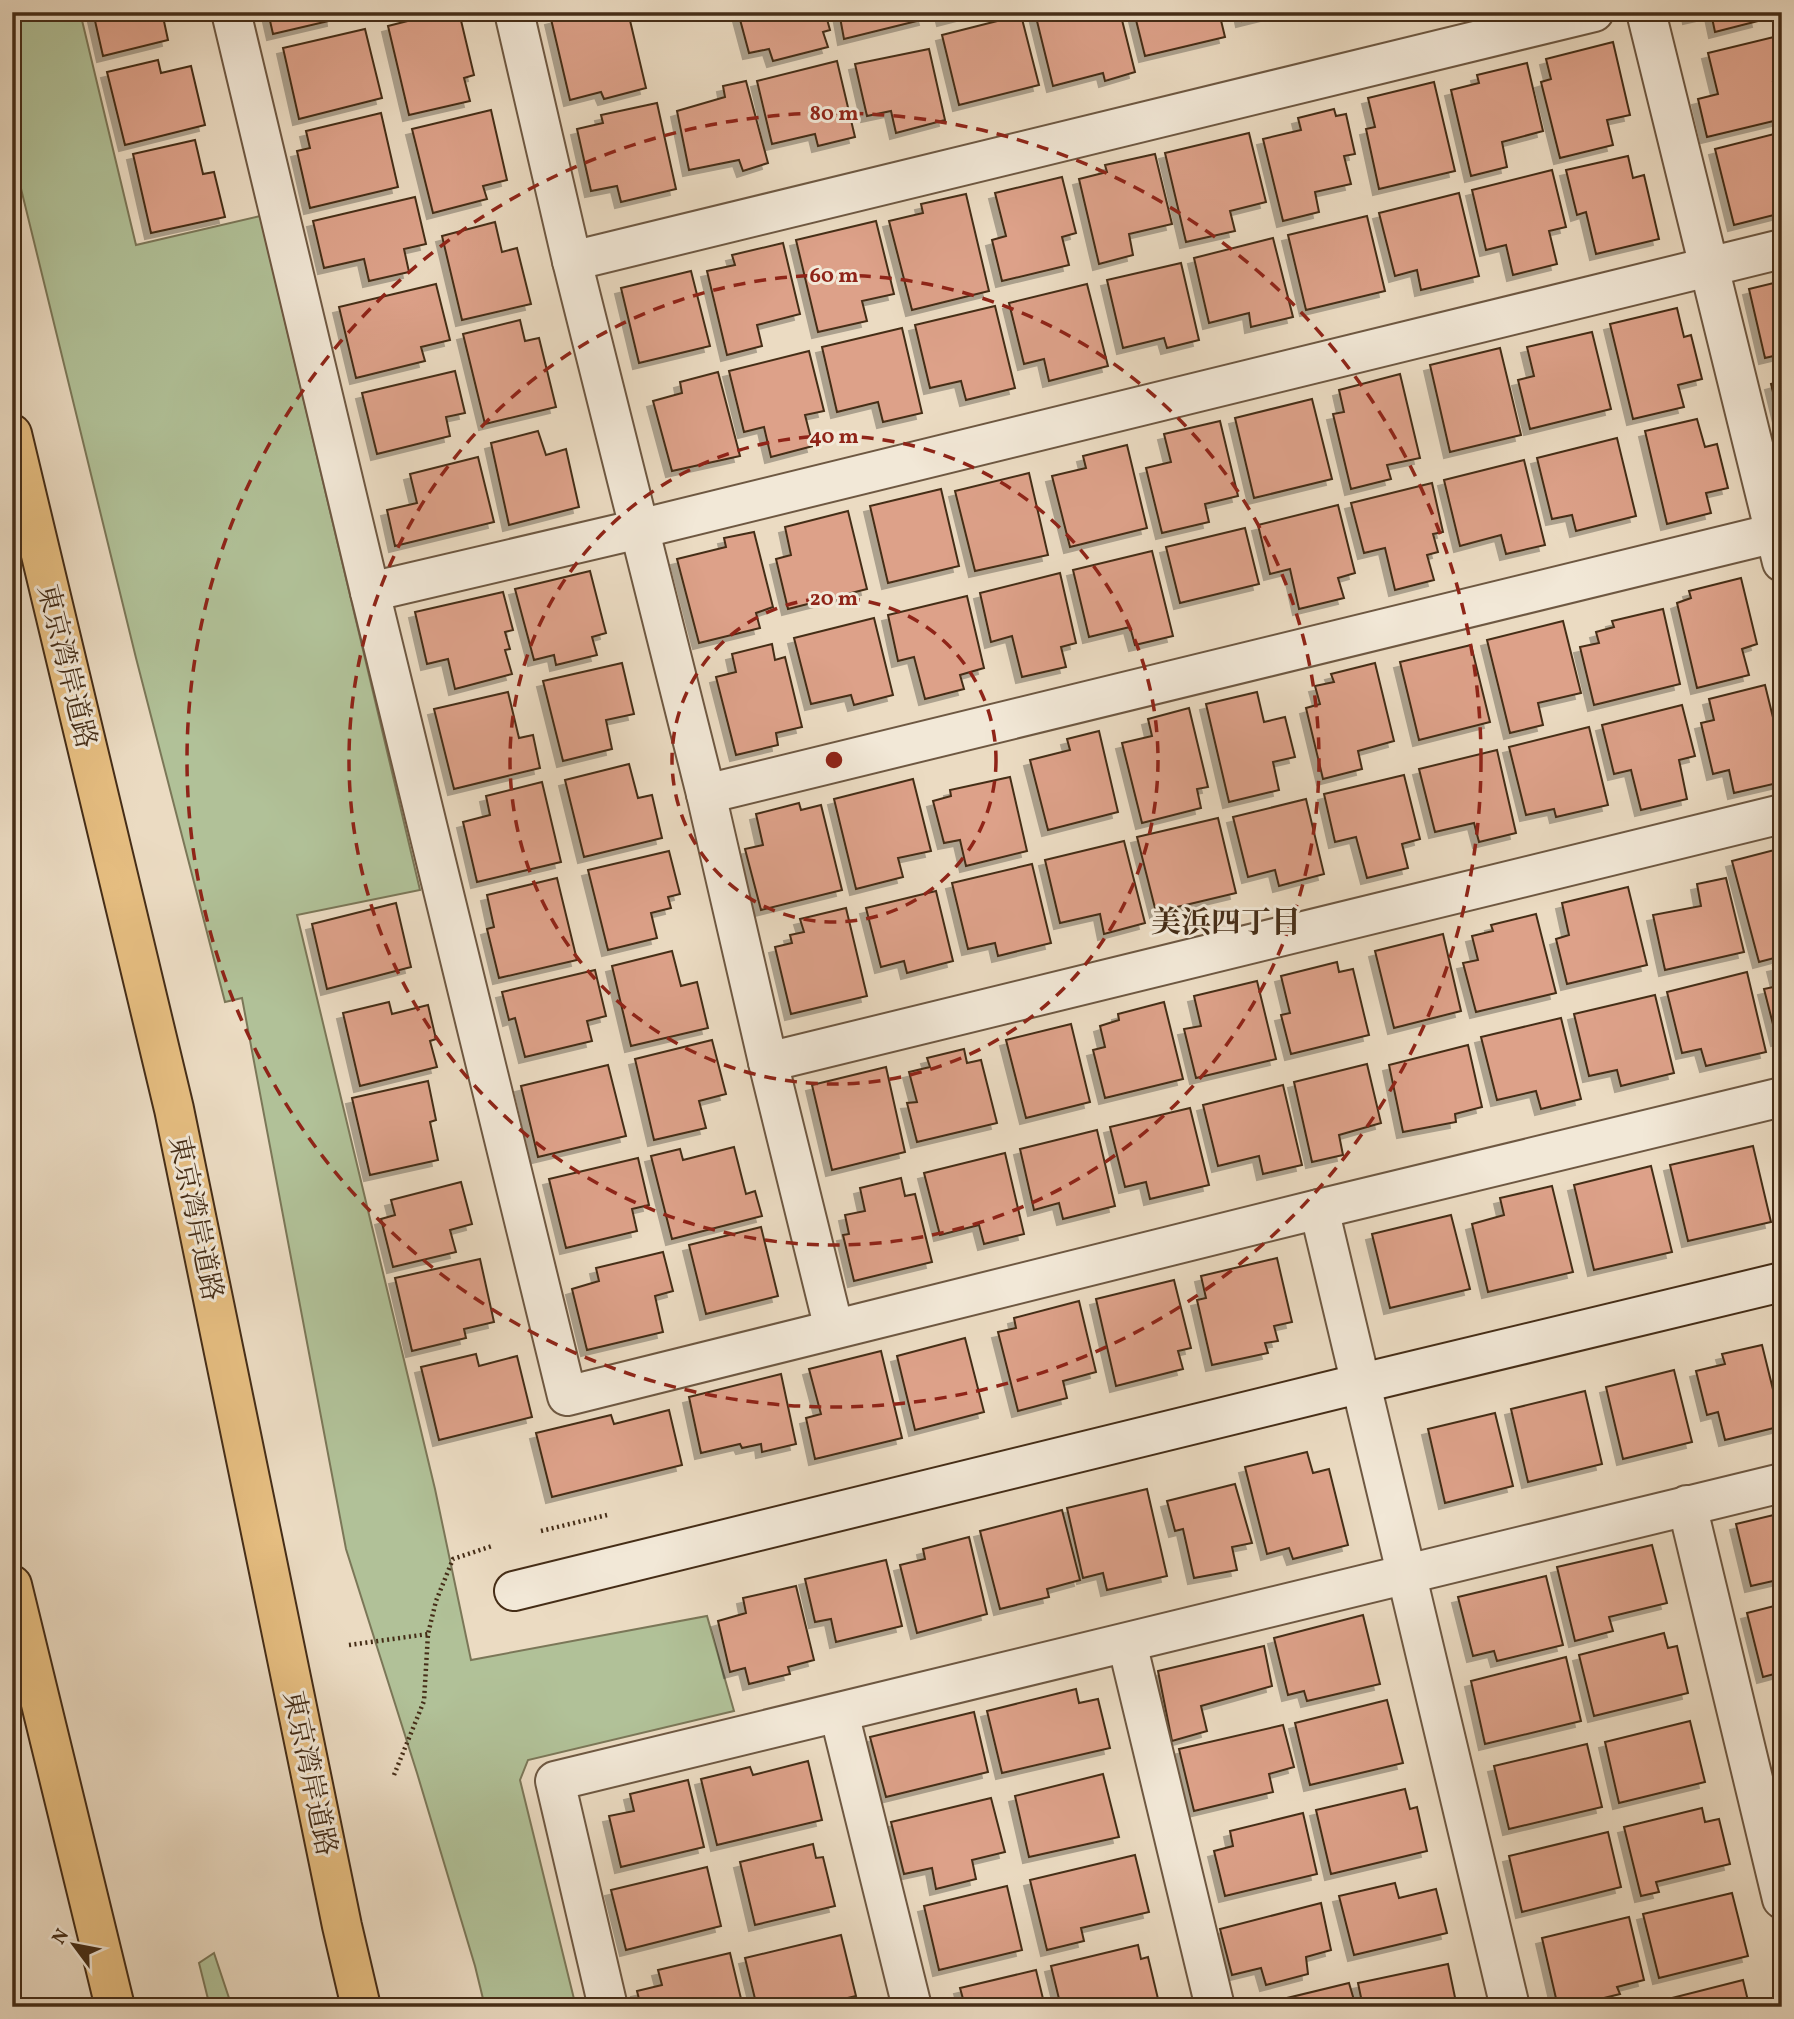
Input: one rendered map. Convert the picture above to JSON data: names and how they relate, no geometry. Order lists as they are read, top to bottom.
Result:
{
  "streets": {
    "highway": ["東京湾岸道路"]
  },
  "districts": ["美浜四丁目"],
  "north": "top left",
  "rings": [
    "80 m",
    "60 m",
    "40 m",
    "20 m"
  ]
}
